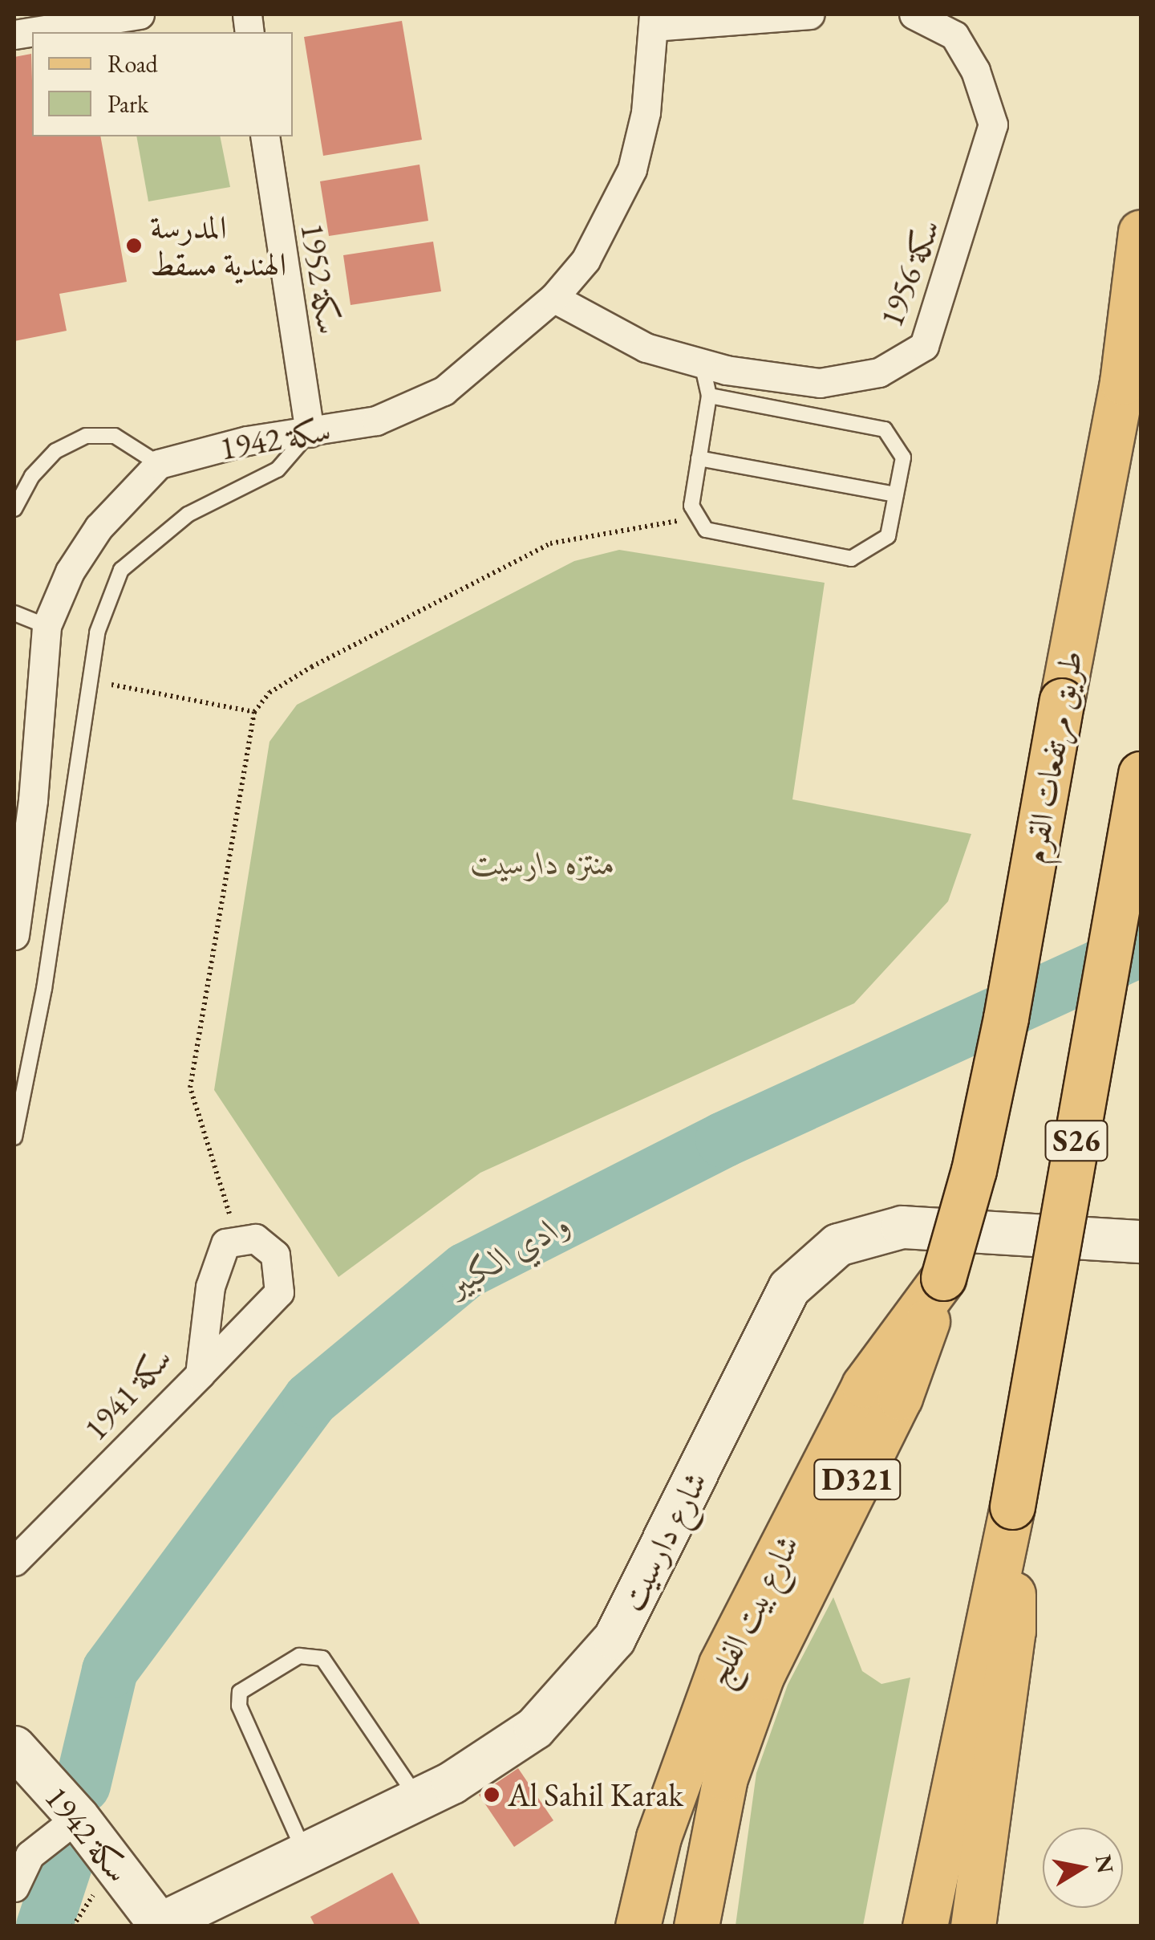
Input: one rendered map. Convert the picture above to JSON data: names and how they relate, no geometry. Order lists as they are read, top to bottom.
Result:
{
  "streets": {
    "main road": ["طريق مرتفعات القرم", "S26", "شارع بيت الفلج"],
    "street": [
      "سكة 1956",
      "سكة 1952",
      "سكة 1942",
      "سكة 1941",
      "شارع دارسيت"
    ]
  },
  "crossings": [
    ["سكة 1956", "سكة 1942"],
    ["سكة 1952", "سكة 1942"],
    ["سكة 1942", "شارع دارسيت"],
    ["طريق مرتفعات القرم", "شارع بيت الفلج"]
  ],
  "water": ["وادي الكبير"],
  "parks": ["منتزه دارسيت"],
  "places": ["المدرسة الهندية مسقط", "Al Sahil Karak"],
  "legend": ["Road", "Park"],
  "north": "right"
}
